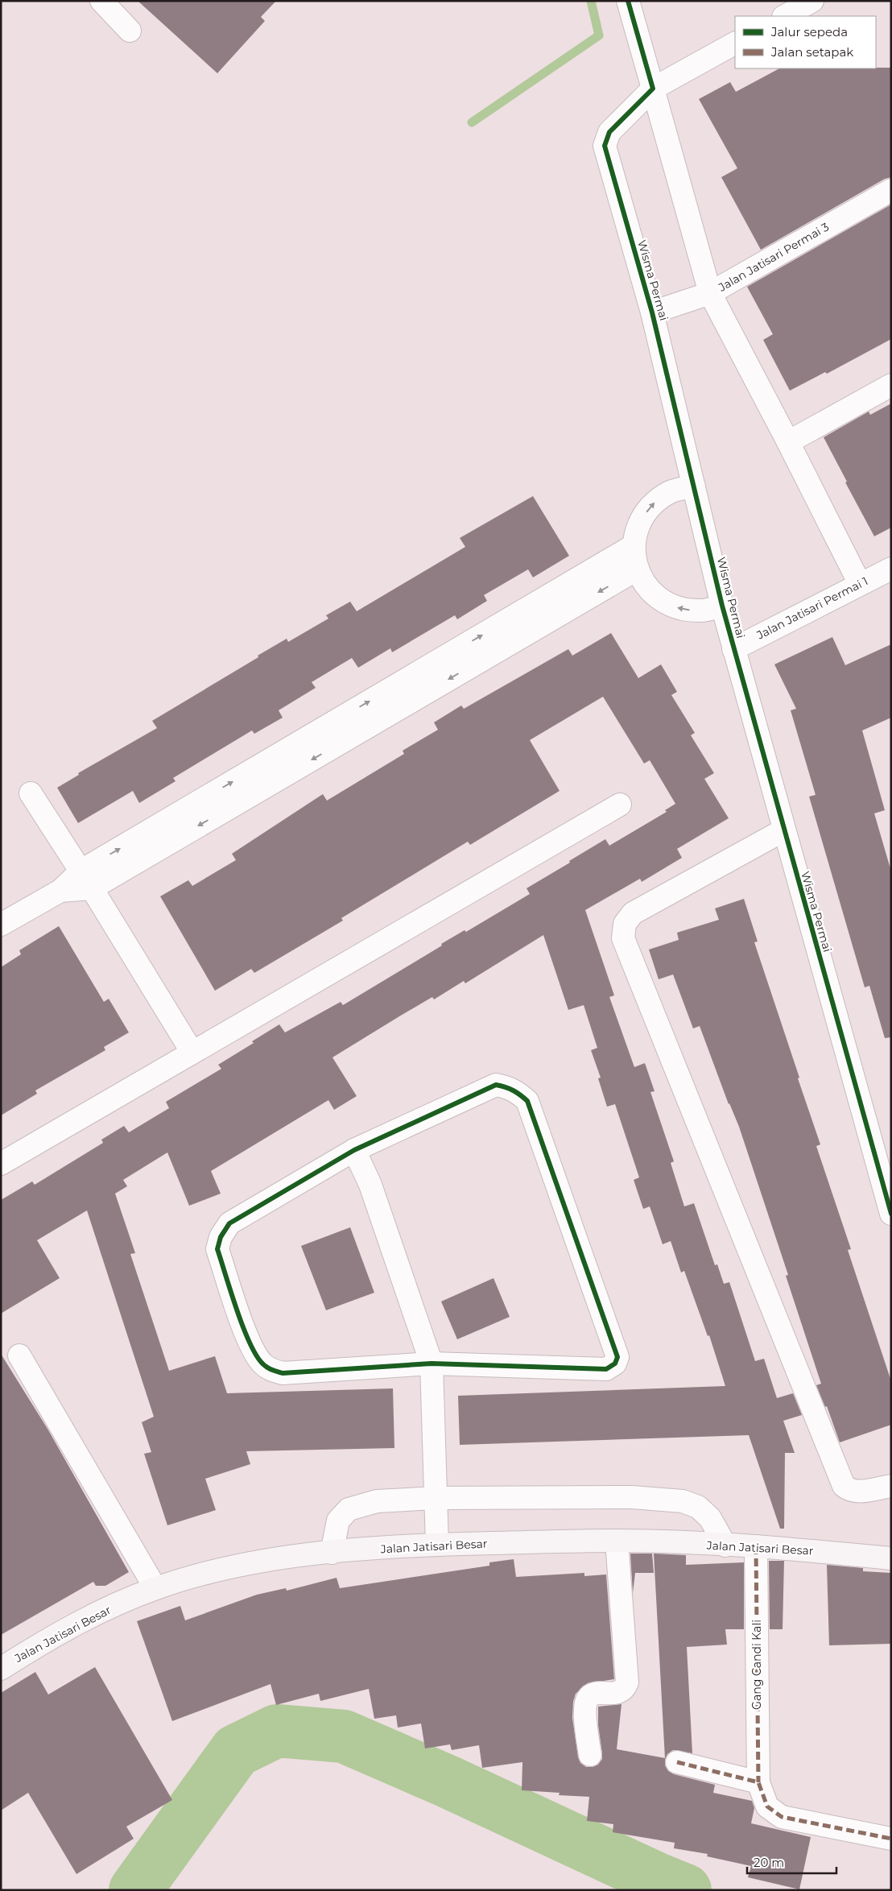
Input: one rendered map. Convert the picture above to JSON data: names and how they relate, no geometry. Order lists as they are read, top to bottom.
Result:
{
  "streets": {
    "street": [
      "Jalan Jatisari Permai 3",
      "Wisma Permai",
      "Jalan Jatisari Permai 1",
      "Jalan Jatisari Besar",
      "Gang Candi Kali"
    ]
  },
  "crossings": [
    ["Jalan Jatisari Permai 3", "Wisma Permai"],
    ["Wisma Permai", "Jalan Jatisari Permai 1"],
    ["Jalan Jatisari Besar", "Gang Candi Kali"]
  ],
  "legend": ["Jalur sepeda", "Jalan setapak"],
  "scale_bar": "20 m"
}
